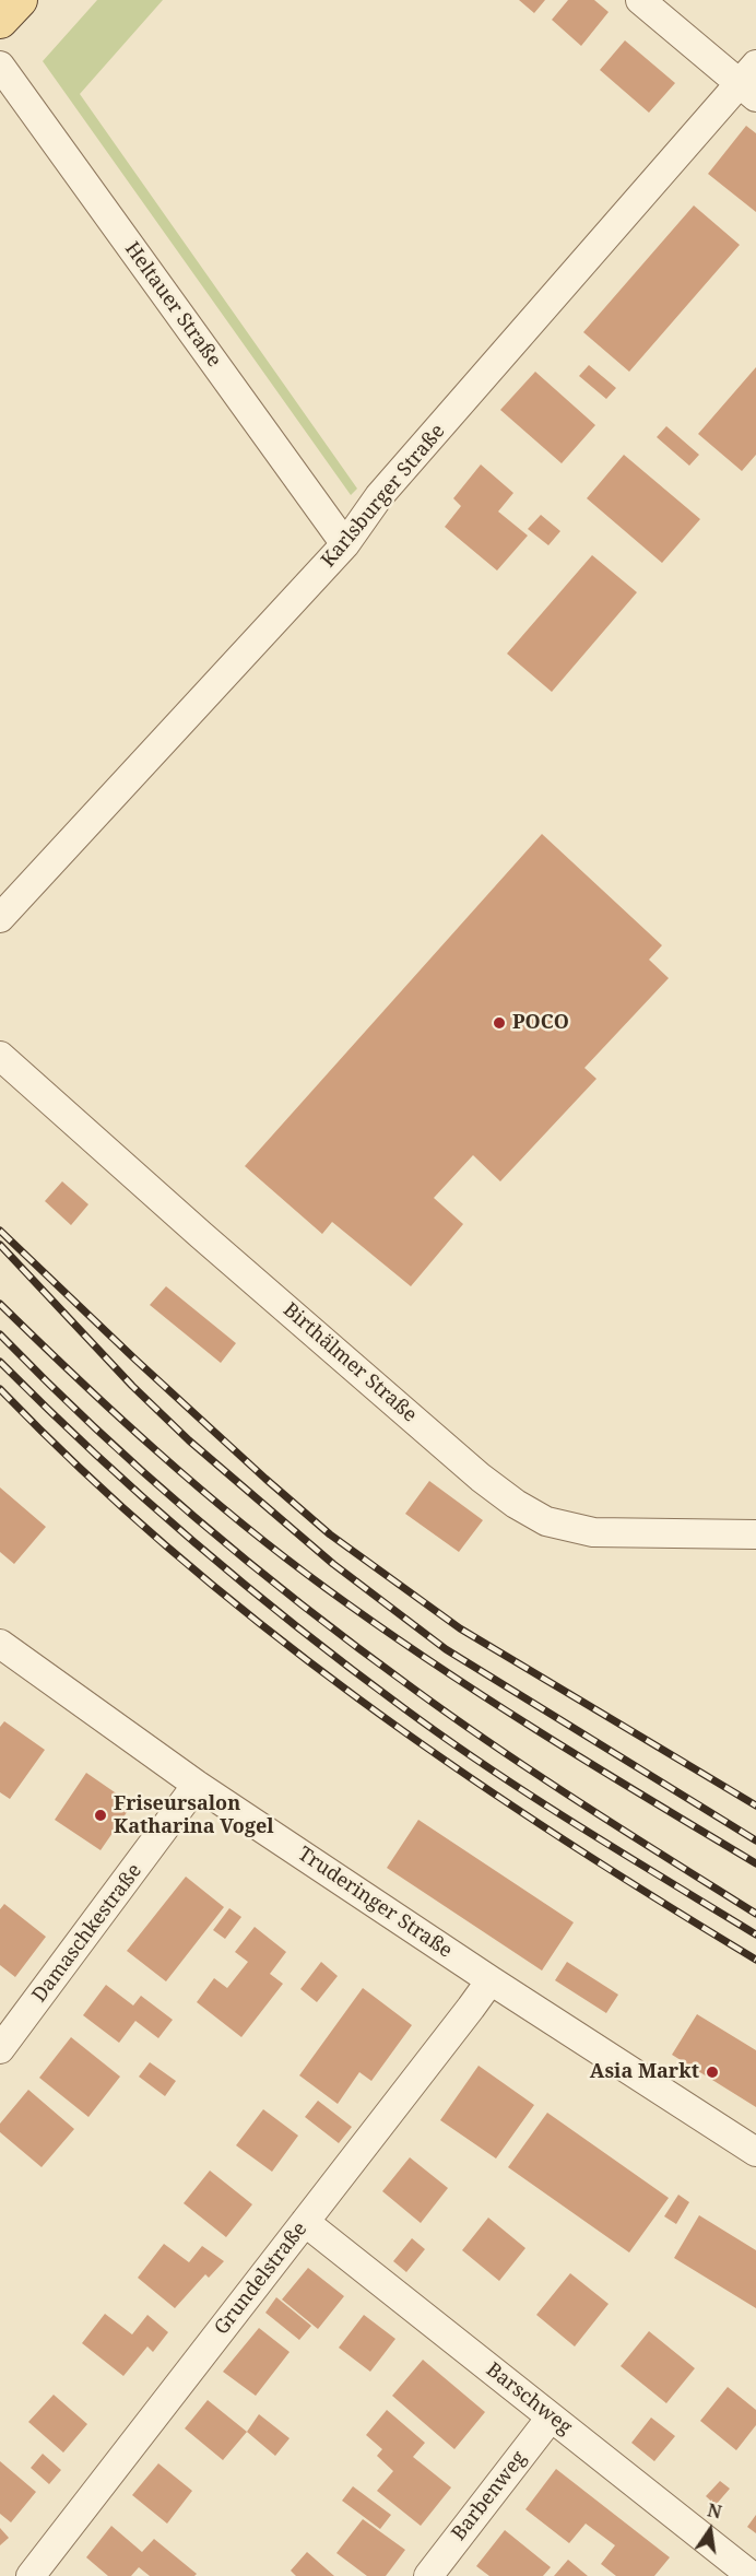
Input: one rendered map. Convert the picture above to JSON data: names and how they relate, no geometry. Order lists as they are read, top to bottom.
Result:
{
  "streets": {
    "street": [
      "Heltauer Straße",
      "Karlsburger Straße",
      "Birthälmer Straße",
      "Truderinger Straße",
      "Damaschkestraße",
      "Grundelstraße",
      "Barschweg",
      "Barbenweg"
    ]
  },
  "crossings": [
    ["Heltauer Straße", "Karlsburger Straße"],
    ["Truderinger Straße", "Damaschkestraße"],
    ["Truderinger Straße", "Grundelstraße"],
    ["Grundelstraße", "Barschweg"],
    ["Barschweg", "Barbenweg"]
  ],
  "places": ["POCO", "Friseursalon Katharina Vogel", "Asia Markt"],
  "north": "top"
}
